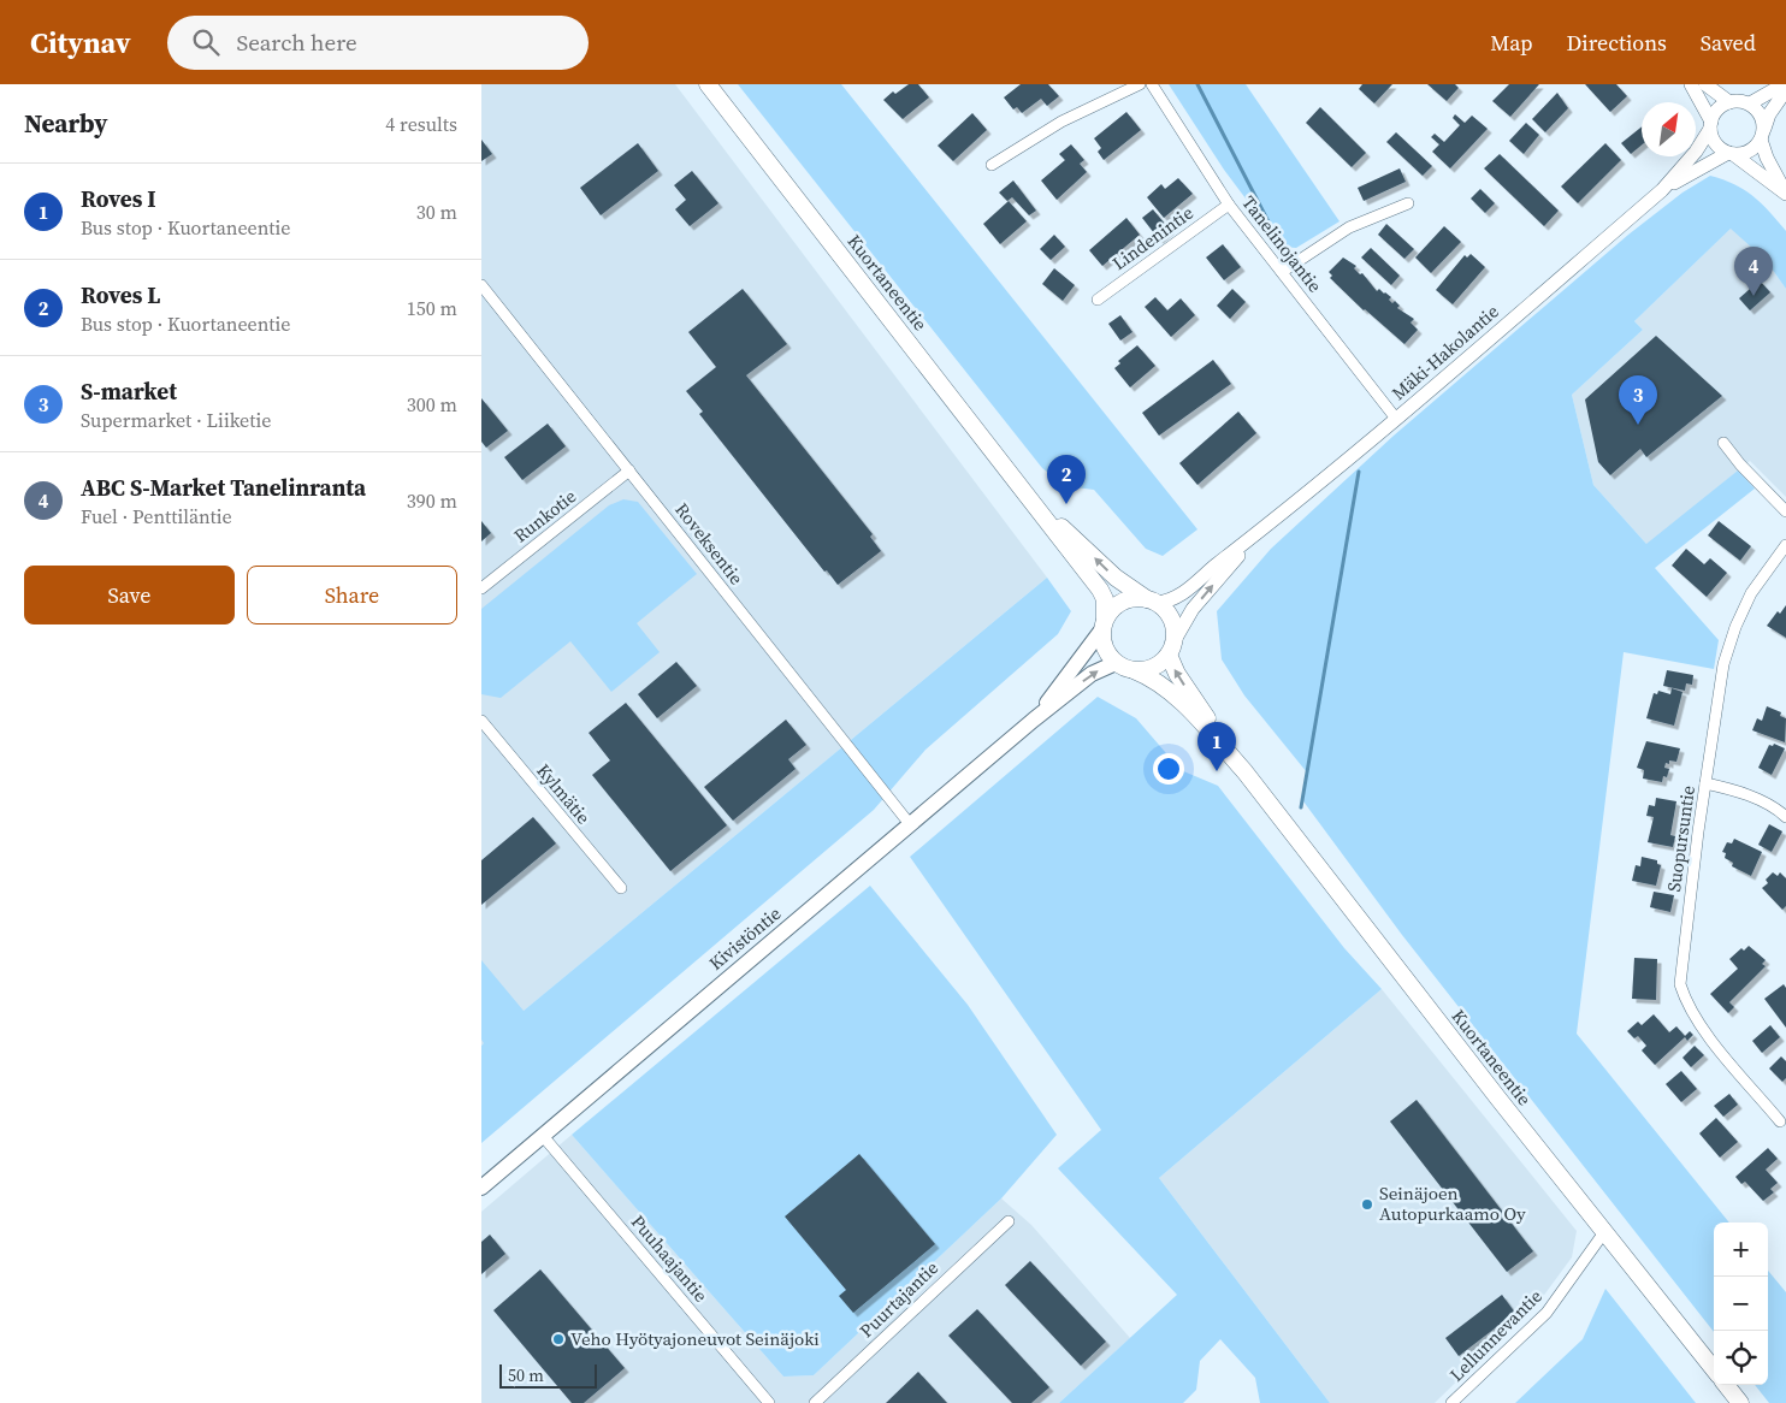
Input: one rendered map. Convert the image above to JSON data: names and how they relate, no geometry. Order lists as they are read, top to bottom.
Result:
{
  "streets": {
    "highway": ["Kuortaneentie"],
    "main road": ["Kivistöntie"],
    "street": [
      "Lindenintie",
      "Tanelinojantie",
      "Mäki-Hakolantie",
      "Runkotie",
      "Roveksentie",
      "Kylmätie",
      "Suopursuntie",
      "Puuhaajantie",
      "Puurtajantie",
      "Lellunnevantie"
    ]
  },
  "crossings": [
    ["Lindenintie", "Tanelinojantie"],
    ["Tanelinojantie", "Mäki-Hakolantie"],
    ["Kuortaneentie", "Mäki-Hakolantie"],
    ["Kuortaneentie", "Kivistöntie"],
    ["Kuortaneentie", "Lellunnevantie"],
    ["Mäki-Hakolantie", "Kivistöntie"],
    ["Runkotie", "Roveksentie"],
    ["Roveksentie", "Kivistöntie"],
    ["Kivistöntie", "Puuhaajantie"]
  ],
  "places": ["Seinäjoen Autopurkaamo Oy", "Veho Hyötyajoneuvot Seinäjoki"],
  "scale_bar": "50 m",
  "north": "top right",
  "page": {
    "header": "Citynav",
    "search": "Search here",
    "nav": ["Map", "Directions", "Saved"],
    "heading": ["Nearby", "4 results"],
    "list": [
      {
        "mark": "1",
        "name": "Roves I",
        "note": "Bus stop · Kuortaneentie",
        "value": "30 m"
      },
      {
        "mark": "2",
        "name": "Roves L",
        "note": "Bus stop · Kuortaneentie",
        "value": "150 m"
      },
      {
        "mark": "3",
        "name": "S-market",
        "note": "Supermarket · Liiketie",
        "value": "300 m"
      },
      {
        "mark": "4",
        "name": "ABC S-Market Tanelinranta",
        "note": "Fuel · Penttiläntie",
        "value": "390 m"
      }
    ],
    "pins": [
      "4",
      "3",
      "2",
      "1"
    ],
    "buttons": ["Save", "Share"],
    "map_buttons": ["+", "−"],
    "scale": "50 m"
  }
}
